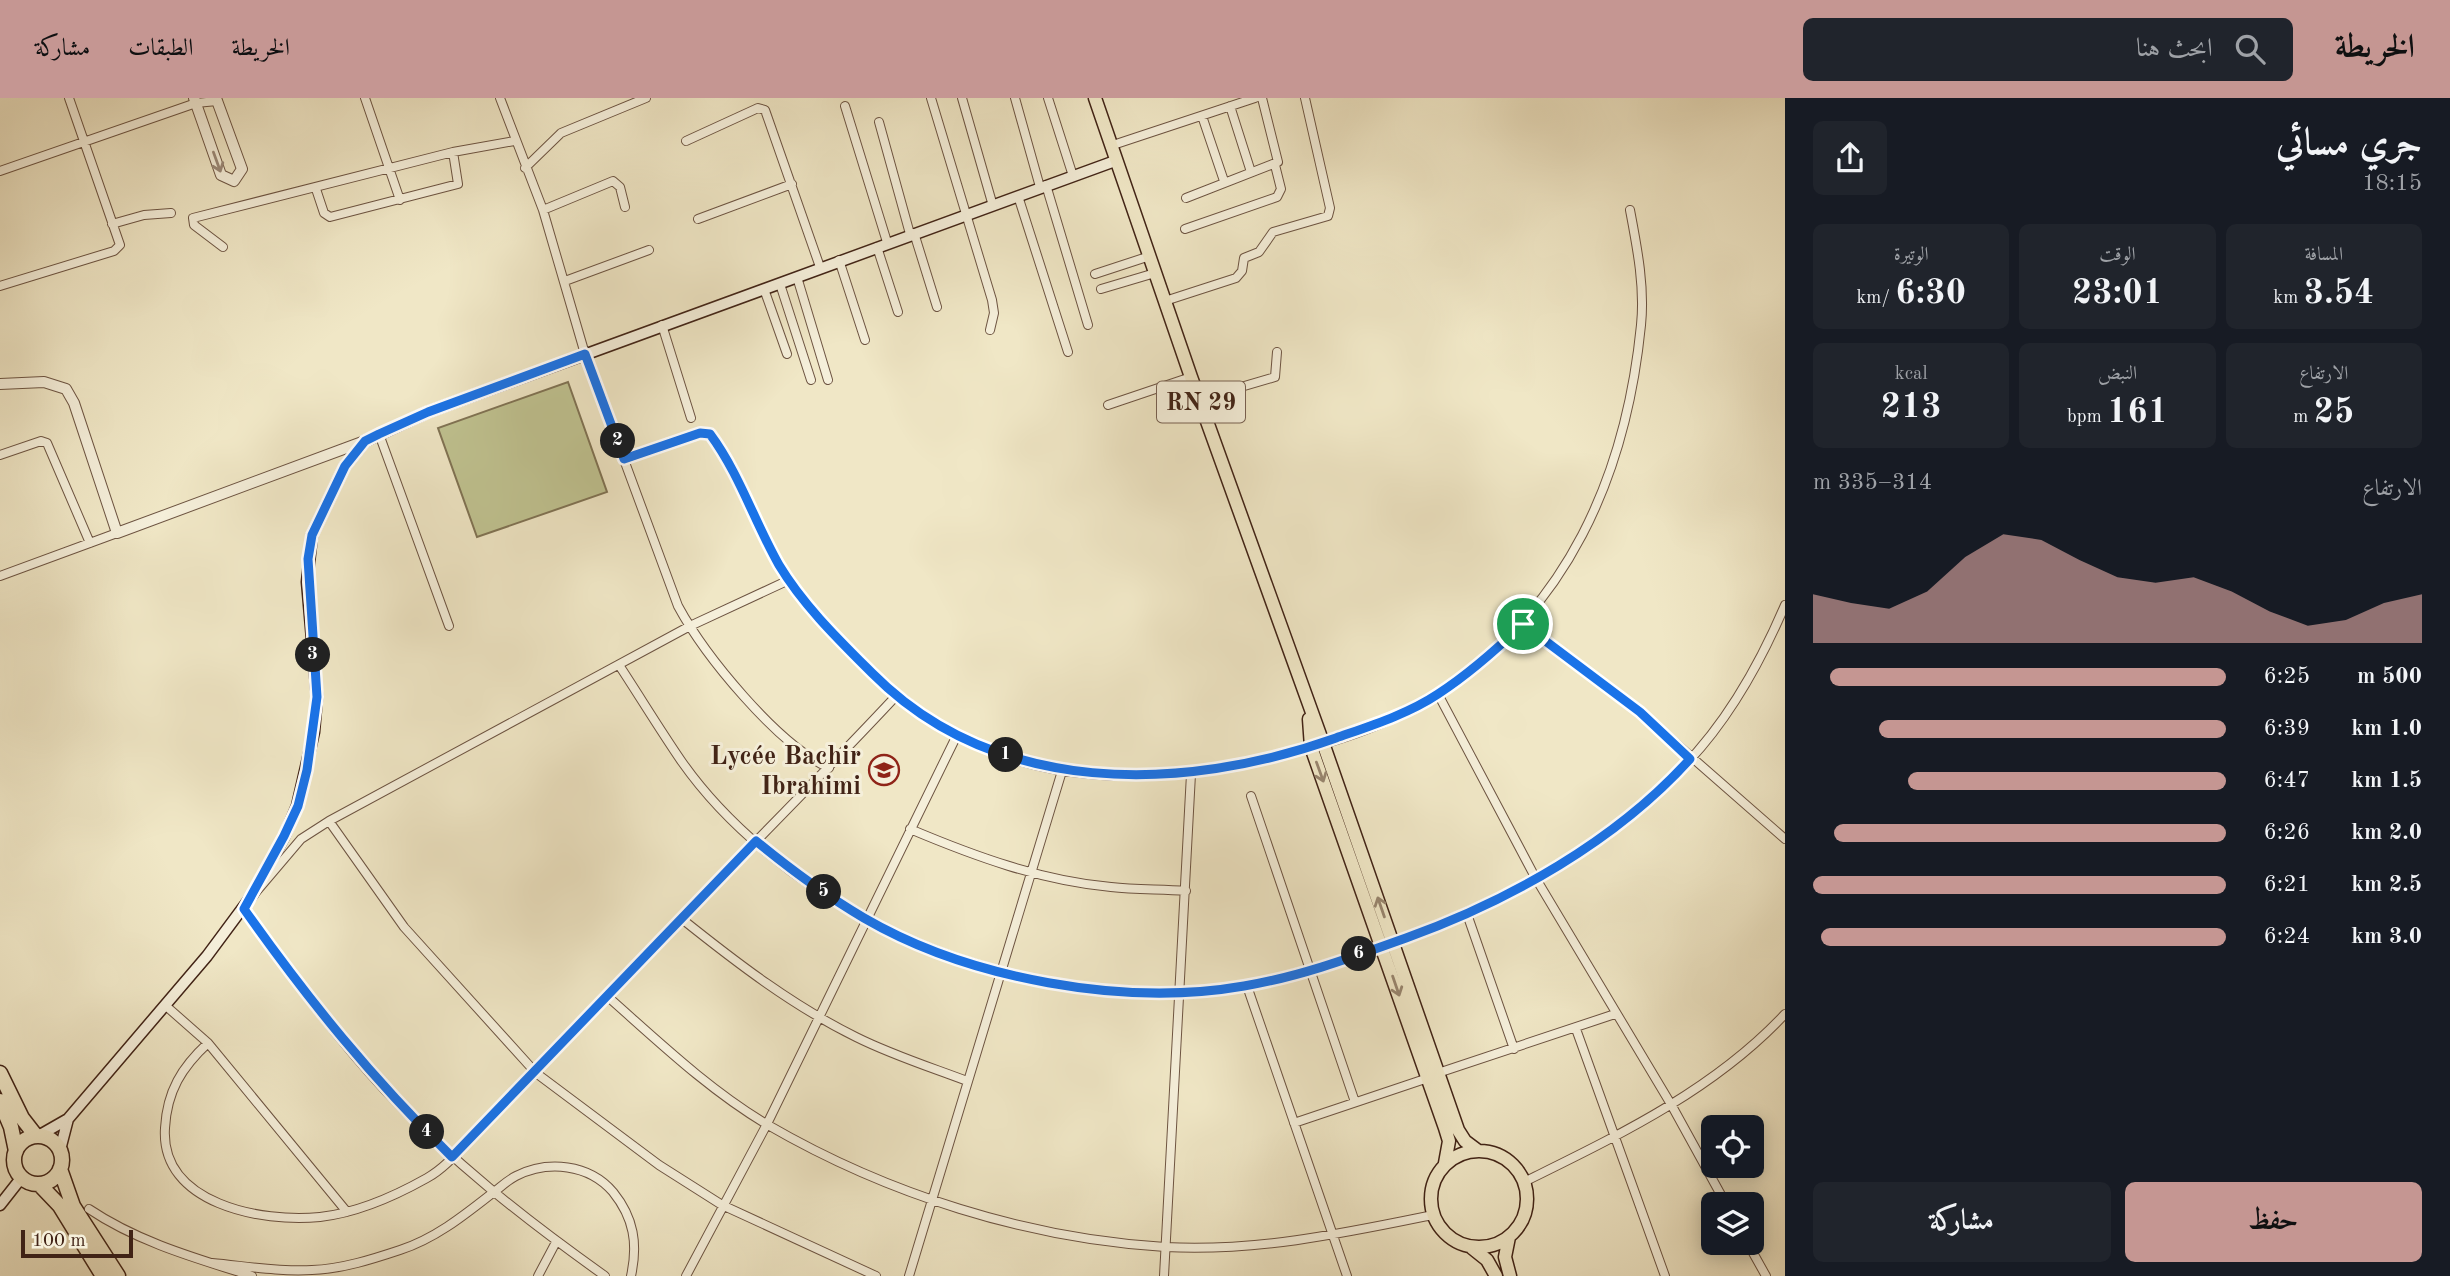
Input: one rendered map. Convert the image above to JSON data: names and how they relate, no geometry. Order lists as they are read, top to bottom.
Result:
{
  "streets": {
    "main road": ["RN 29"]
  },
  "places": {
    "school or university": ["Lycée Bachir Ibrahimi"]
  },
  "scale_bar": "100 m",
  "page": {
    "header": "الخريطة",
    "search": "ابحث هنا",
    "nav": ["الخريطة", "الطبقات", "مشاركة"],
    "heading": ["جري مسائي", "18:15"],
    "stats": [
      ["المسافة", "3.54 km"],
      ["الوقت", "23:01"],
      ["الوتيرة", "6:30 /km"],
      ["الارتفاع", "25 m"],
      ["النبض", "161 bpm"],
      ["kcal", "213"]
    ],
    "pins": [
      "2",
      "3",
      "1",
      "5",
      "6",
      "4"
    ],
    "chart": ["الارتفاع", "314–335 m"],
    "list": [
      {
        "name": "500 m",
        "note": "6:25"
      },
      {
        "name": "1.0 km",
        "note": "6:39"
      },
      {
        "name": "1.5 km",
        "note": "6:47"
      },
      {
        "name": "2.0 km",
        "note": "6:26"
      },
      {
        "name": "2.5 km",
        "note": "6:21"
      },
      {
        "name": "3.0 km",
        "note": "6:24"
      }
    ],
    "buttons": ["حفظ", "مشاركة"],
    "scale": "100 m"
  }
}
